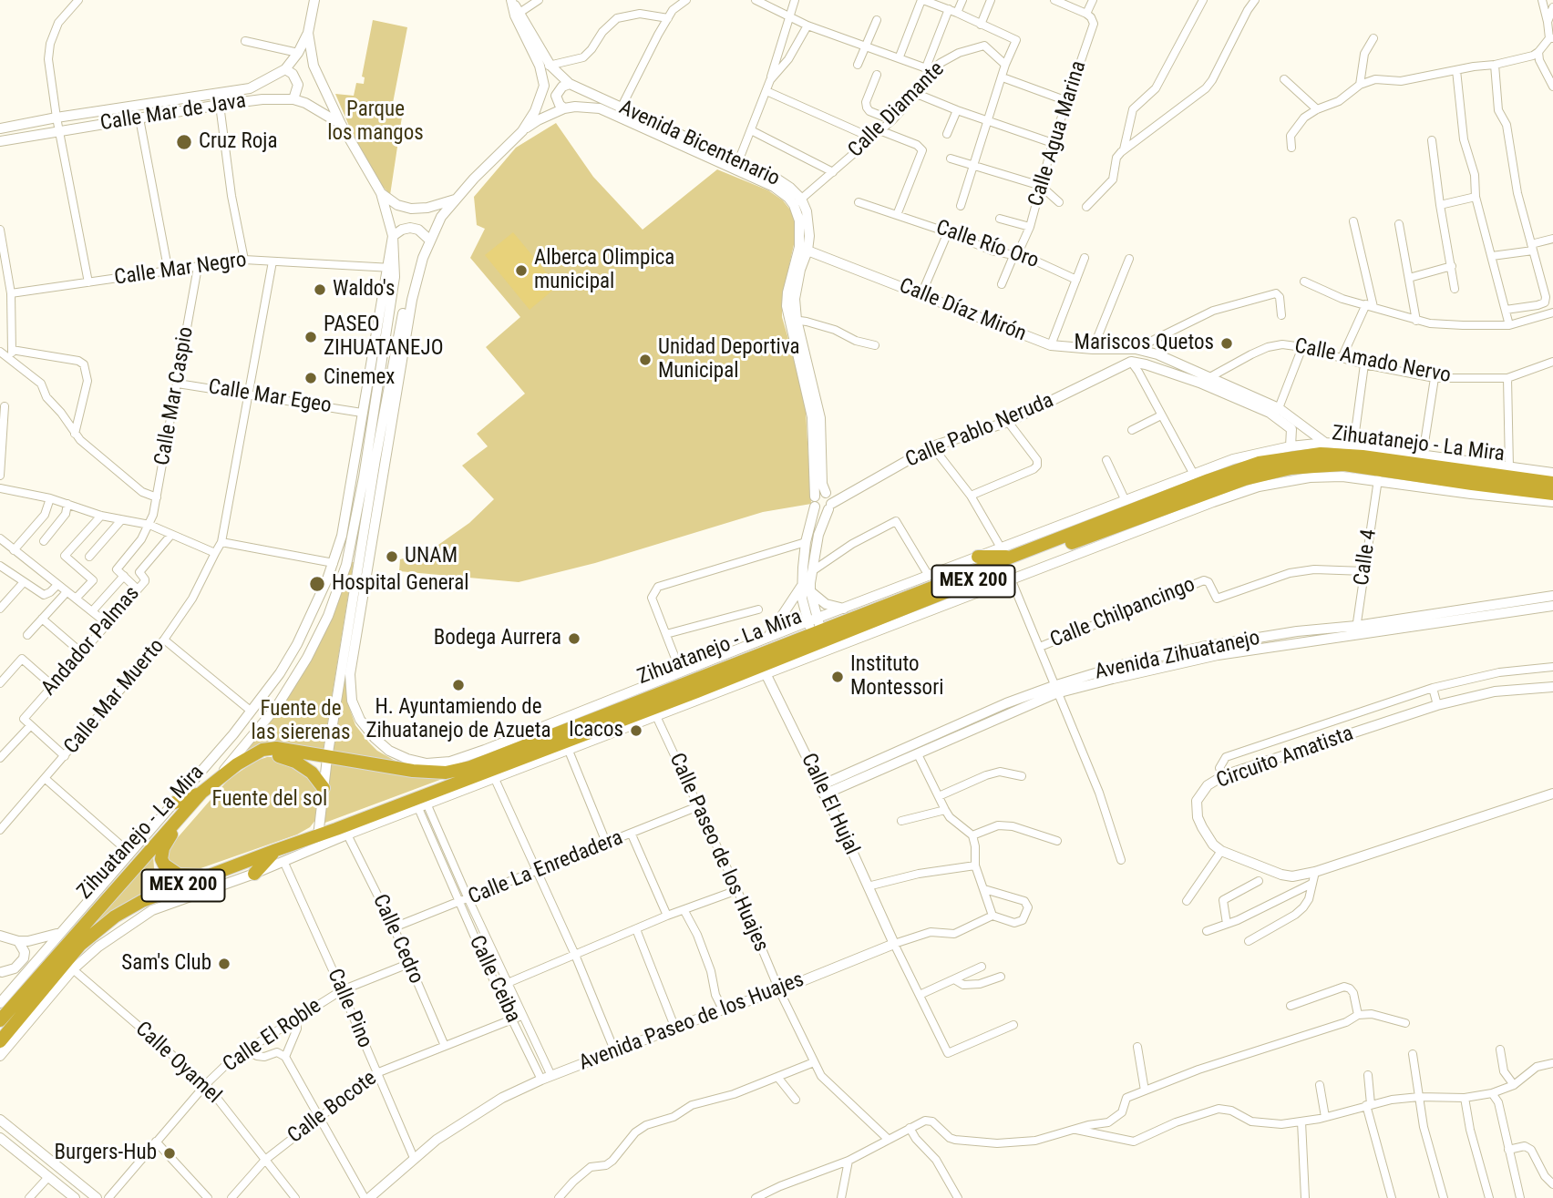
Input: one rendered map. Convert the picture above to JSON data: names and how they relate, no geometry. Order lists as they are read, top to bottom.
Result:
{
  "streets": {
    "highway": ["Zihuatanejo - La Mira", "MEX 200"],
    "main road": [
      "Calle Mar de Java",
      "Avenida Bicentenario",
      "Calle Díaz Mirón",
      "Calle Pablo Neruda",
      "Avenida Zihuatanejo",
      "Circuito Amatista",
      "Calle El Hujal",
      "Avenida Paseo de los Huajes"
    ],
    "street": [
      "Calle Diamante",
      "Calle Agua Marina",
      "Calle Río Oro",
      "Calle Mar Negro",
      "Calle Amado Nervo",
      "Calle Mar Caspio",
      "Calle Mar Egeo",
      "Calle 4",
      "Calle Chilpancingo",
      "Andador Palmas",
      "Calle Mar Muerto",
      "Calle Paseo de los Huajes",
      "Calle La Enredadera",
      "Calle Cedro",
      "Calle Ceiba",
      "Calle Pino",
      "Calle El Roble",
      "Calle Oyamel",
      "Calle Bocote"
    ]
  },
  "crossings": [
    ["Calle Diamante", "Avenida Bicentenario"],
    ["Calle Diamante", "Calle Río Oro"],
    ["Calle Agua Marina", "Calle Río Oro"],
    ["Avenida Bicentenario", "Calle Díaz Mirón"],
    ["Calle Mar Negro", "Calle Mar Caspio"],
    ["Calle Díaz Mirón", "Calle Amado Nervo"],
    ["Calle Mar Caspio", "Calle Mar Egeo"],
    ["Zihuatanejo - La Mira", "Calle El Hujal"],
    ["Zihuatanejo - La Mira", "Calle Cedro"],
    ["Zihuatanejo - La Mira", "Calle Pino"],
    ["Calle 4", "Calle Chilpancingo"],
    ["Calle 4", "Avenida Zihuatanejo"],
    ["Calle Chilpancingo", "Avenida Zihuatanejo"],
    ["Avenida Zihuatanejo", "Calle El Hujal"],
    ["Calle El Hujal", "Avenida Paseo de los Huajes"],
    ["Calle Paseo de los Huajes", "Calle La Enredadera"],
    ["Calle Paseo de los Huajes", "Avenida Paseo de los Huajes"],
    ["Calle La Enredadera", "Calle Cedro"],
    ["Calle La Enredadera", "Calle Ceiba"],
    ["Calle Cedro", "Calle El Roble"],
    ["Calle Cedro", "Calle Bocote"],
    ["Calle Ceiba", "Avenida Paseo de los Huajes"],
    ["Calle Ceiba", "Calle Bocote"],
    ["Calle Pino", "Avenida Paseo de los Huajes"],
    ["Calle Pino", "Calle El Roble"],
    ["Calle Pino", "Calle Bocote"],
    ["Calle El Roble", "Calle Oyamel"],
    ["Calle Oyamel", "Calle Bocote"]
  ],
  "parks": ["Parque los mangos", "Fuente de las sierenas", "Fuente del sol"],
  "places": [
    "Cruz Roja",
    "Alberca Olimpica municipal",
    "Waldo's",
    "PASEO ZIHUATANEJO",
    "Mariscos Quetos",
    "Unidad Deportiva Municipal",
    "Cinemex",
    "UNAM",
    "Hospital General",
    "Bodega Aurrera",
    "Instituto Montessori",
    "H. Ayuntamiendo de Zihuatanejo de Azueta",
    "Icacos",
    "Sam's Club",
    "Burgers-Hub"
  ]
}
